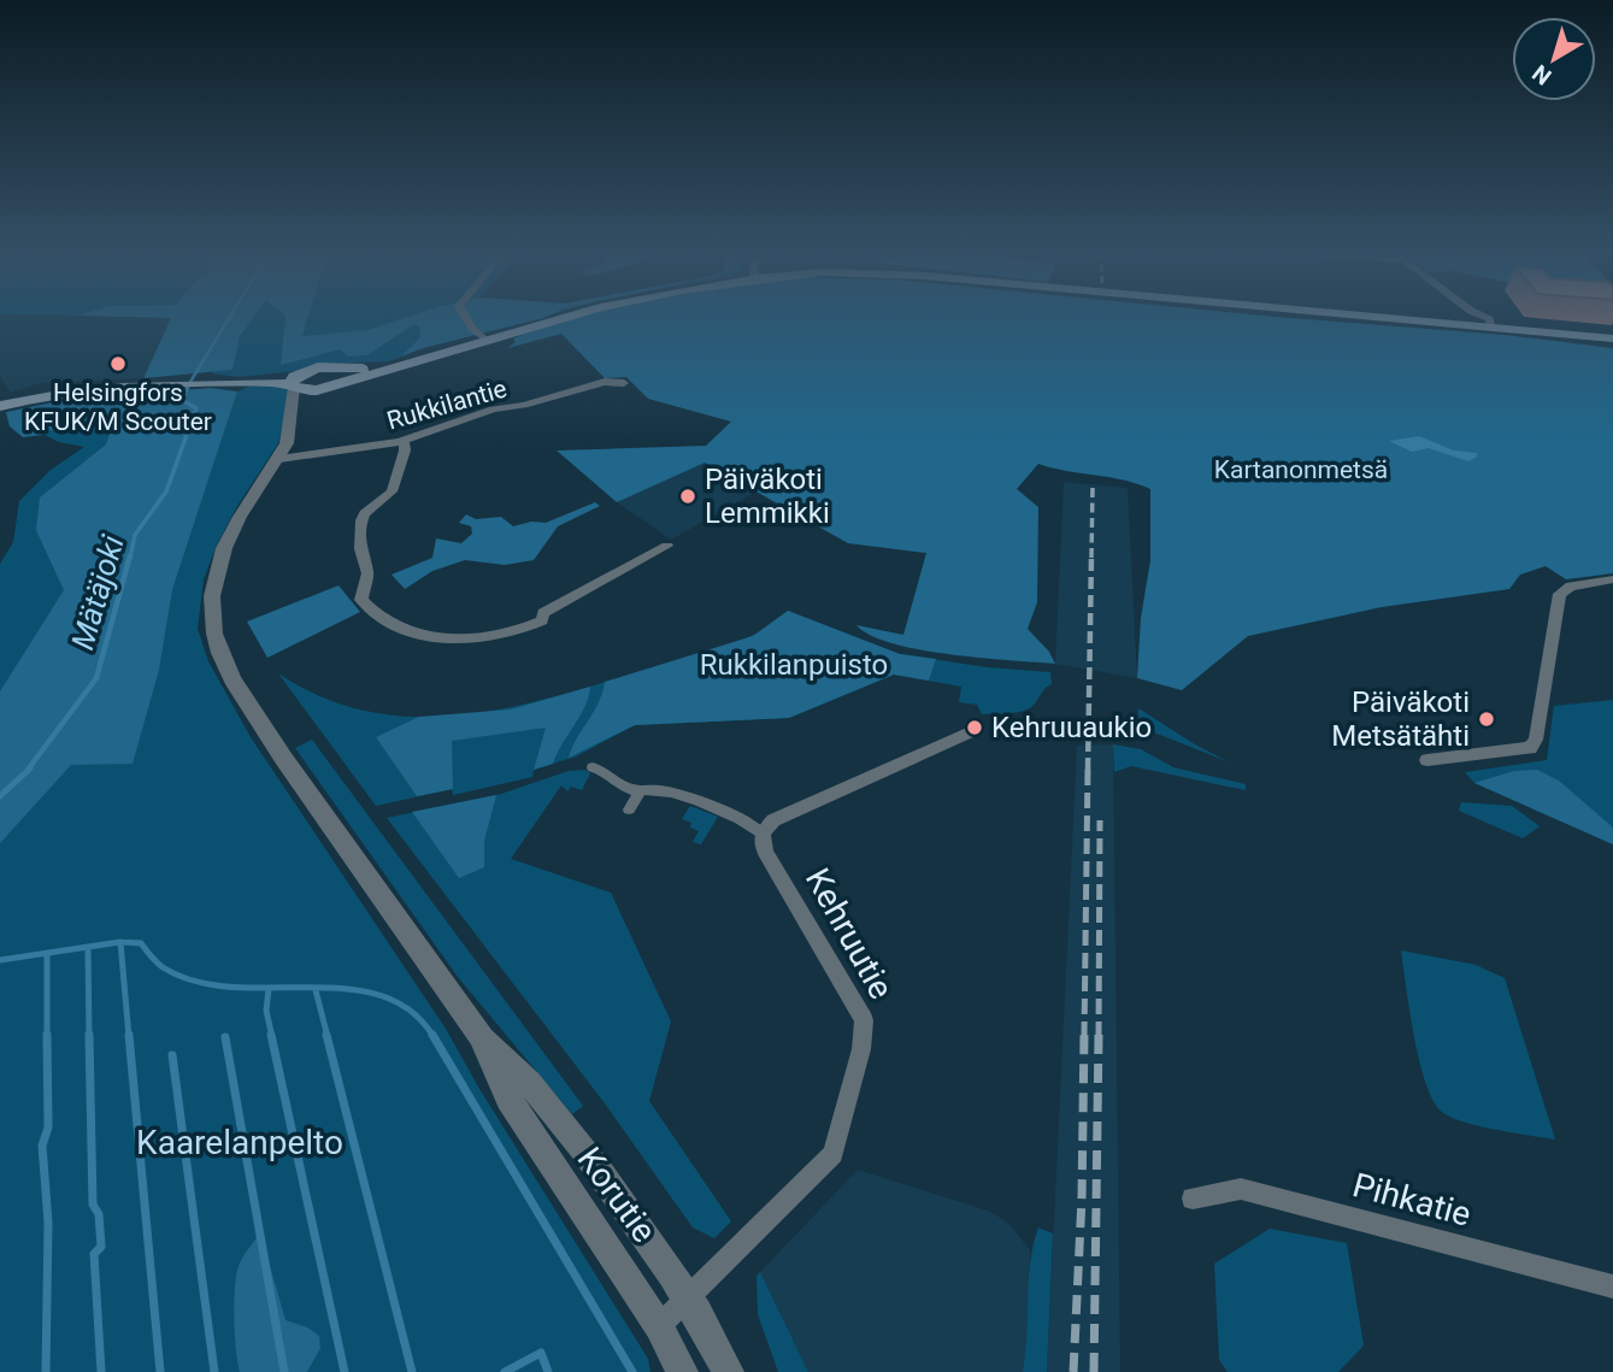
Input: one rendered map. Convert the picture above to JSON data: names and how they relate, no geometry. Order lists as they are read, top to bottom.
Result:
{
  "streets": {
    "street": [
      "Rukkilantie",
      "Kehruutie",
      "Korutie",
      "Pihkatie"
    ]
  },
  "crossings": [
    ["Rukkilantie", "Korutie"],
    ["Kehruutie", "Korutie"]
  ],
  "water": ["Mätäjoki"],
  "parks": ["Kartanonmetsä", "Rukkilanpuisto", "Kaarelanpelto"],
  "places": [
    "Helsingfors KFUK/M Scouter",
    "Päiväkoti Lemmikki",
    "Päiväkoti Metsätähti",
    "Kehruuaukio"
  ],
  "north": "bottom left"
}
